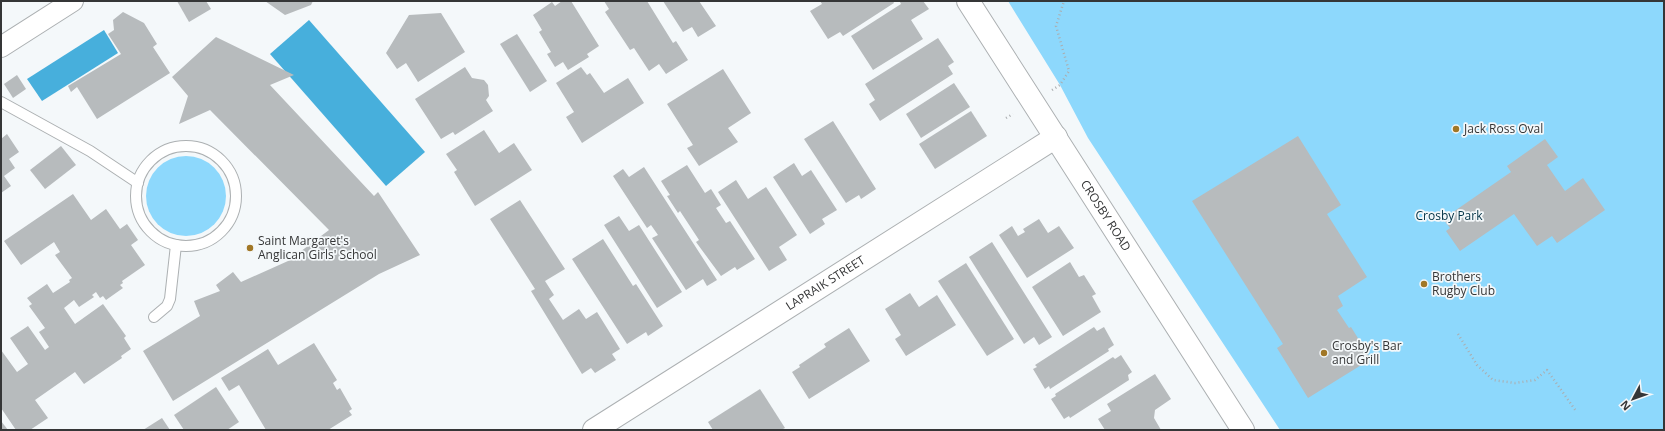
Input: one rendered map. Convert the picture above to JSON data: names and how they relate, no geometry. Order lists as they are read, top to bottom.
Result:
{
  "streets": {
    "street": ["CROSBY ROAD", "LAPRAIK STREET"]
  },
  "crossings": [
    ["CROSBY ROAD", "LAPRAIK STREET"]
  ],
  "parks": ["Crosby Park"],
  "places": [
    "Jack Ross Oval",
    "Saint Margaret's Anglican Girls' School",
    "Brothers Rugby Club",
    "Crosby's Bar and Grill"
  ],
  "north": "bottom left"
}
